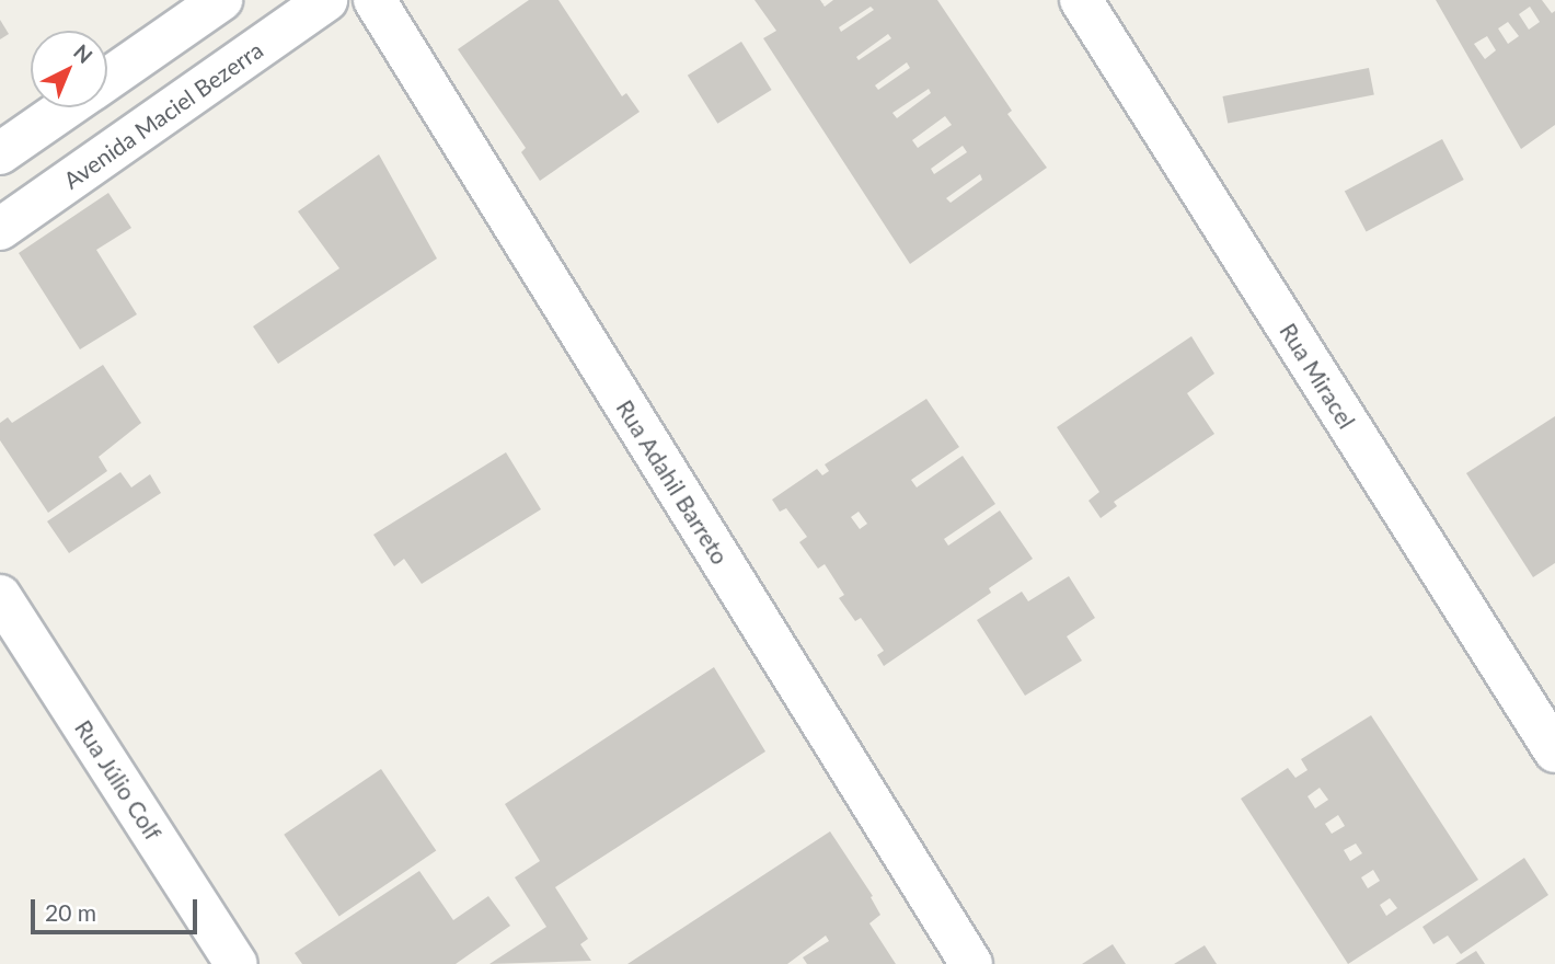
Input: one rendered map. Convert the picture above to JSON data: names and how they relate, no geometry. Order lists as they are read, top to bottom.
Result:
{
  "streets": {
    "street": [
      "Avenida Maciel Bezerra",
      "Rua Miracel",
      "Rua Adahil Barreto",
      "Rua Júlio Colf"
    ]
  },
  "scale_bar": "20 m",
  "north": "top right"
}
